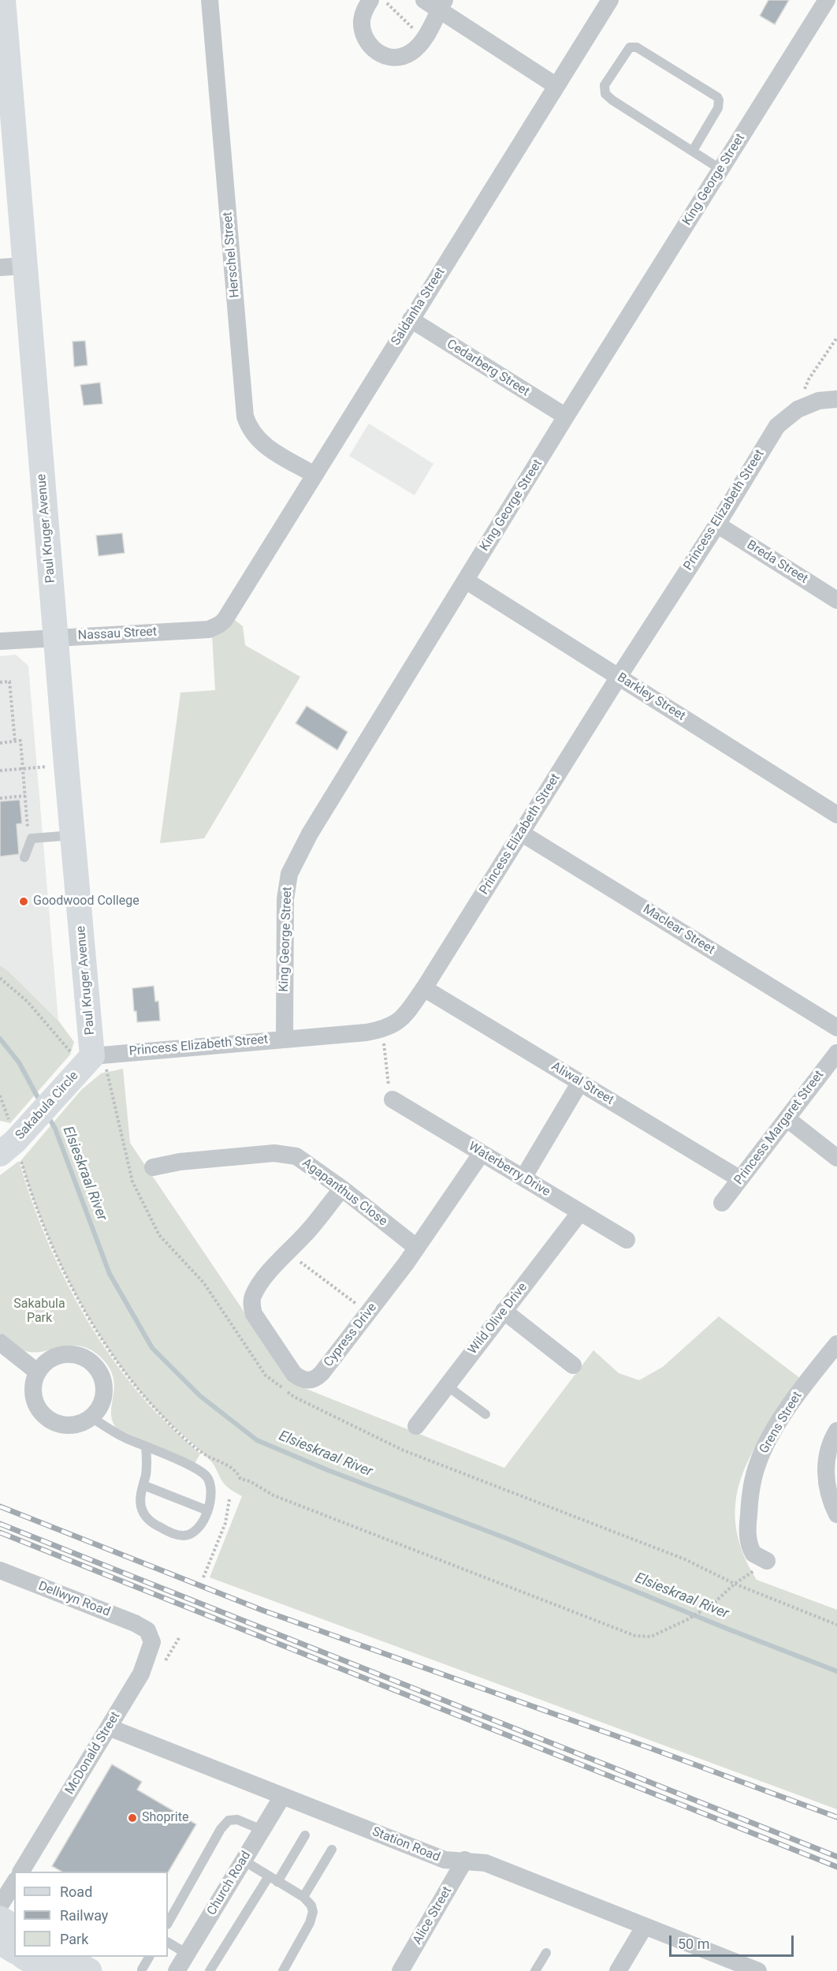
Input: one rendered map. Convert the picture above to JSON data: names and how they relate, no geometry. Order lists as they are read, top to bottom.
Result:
{
  "streets": {
    "street": [
      "King George Street",
      "Herschel Street",
      "Saldanha Street",
      "Cedarberg Street",
      "Princess Elizabeth Street",
      "Paul Kruger Avenue",
      "Breda Street",
      "Nassau Street",
      "Barkley Street",
      "Maclear Street",
      "Aliwal Street",
      "Sakabula Circle",
      "Princess Margaret Street",
      "Waterberry Drive",
      "Agapanthus Close",
      "Wild Olive Drive",
      "Cypress Drive",
      "Grens Street",
      "Dellwyn Road",
      "McDonald Street",
      "Station Road",
      "Church Road",
      "Alice Street"
    ]
  },
  "crossings": [
    ["King George Street", "Cedarberg Street"],
    ["King George Street", "Princess Elizabeth Street"],
    ["King George Street", "Barkley Street"],
    ["Herschel Street", "Saldanha Street"],
    ["Saldanha Street", "Cedarberg Street"],
    ["Saldanha Street", "Nassau Street"],
    ["Princess Elizabeth Street", "Paul Kruger Avenue"],
    ["Princess Elizabeth Street", "Breda Street"],
    ["Princess Elizabeth Street", "Barkley Street"],
    ["Princess Elizabeth Street", "Maclear Street"],
    ["Princess Elizabeth Street", "Aliwal Street"],
    ["Princess Elizabeth Street", "Sakabula Circle"],
    ["Paul Kruger Avenue", "Nassau Street"],
    ["Paul Kruger Avenue", "Sakabula Circle"],
    ["Aliwal Street", "Princess Margaret Street"],
    ["Waterberry Drive", "Wild Olive Drive"],
    ["Waterberry Drive", "Cypress Drive"],
    ["Agapanthus Close", "Cypress Drive"],
    ["Dellwyn Road", "McDonald Street"],
    ["McDonald Street", "Station Road"],
    ["Station Road", "Church Road"],
    ["Station Road", "Alice Street"]
  ],
  "water": ["Elsieskraal River"],
  "parks": ["Sakabula Park"],
  "places": ["Goodwood College", "Shoprite"],
  "legend": ["Road", "Railway", "Park"],
  "scale_bar": "50 m"
}
